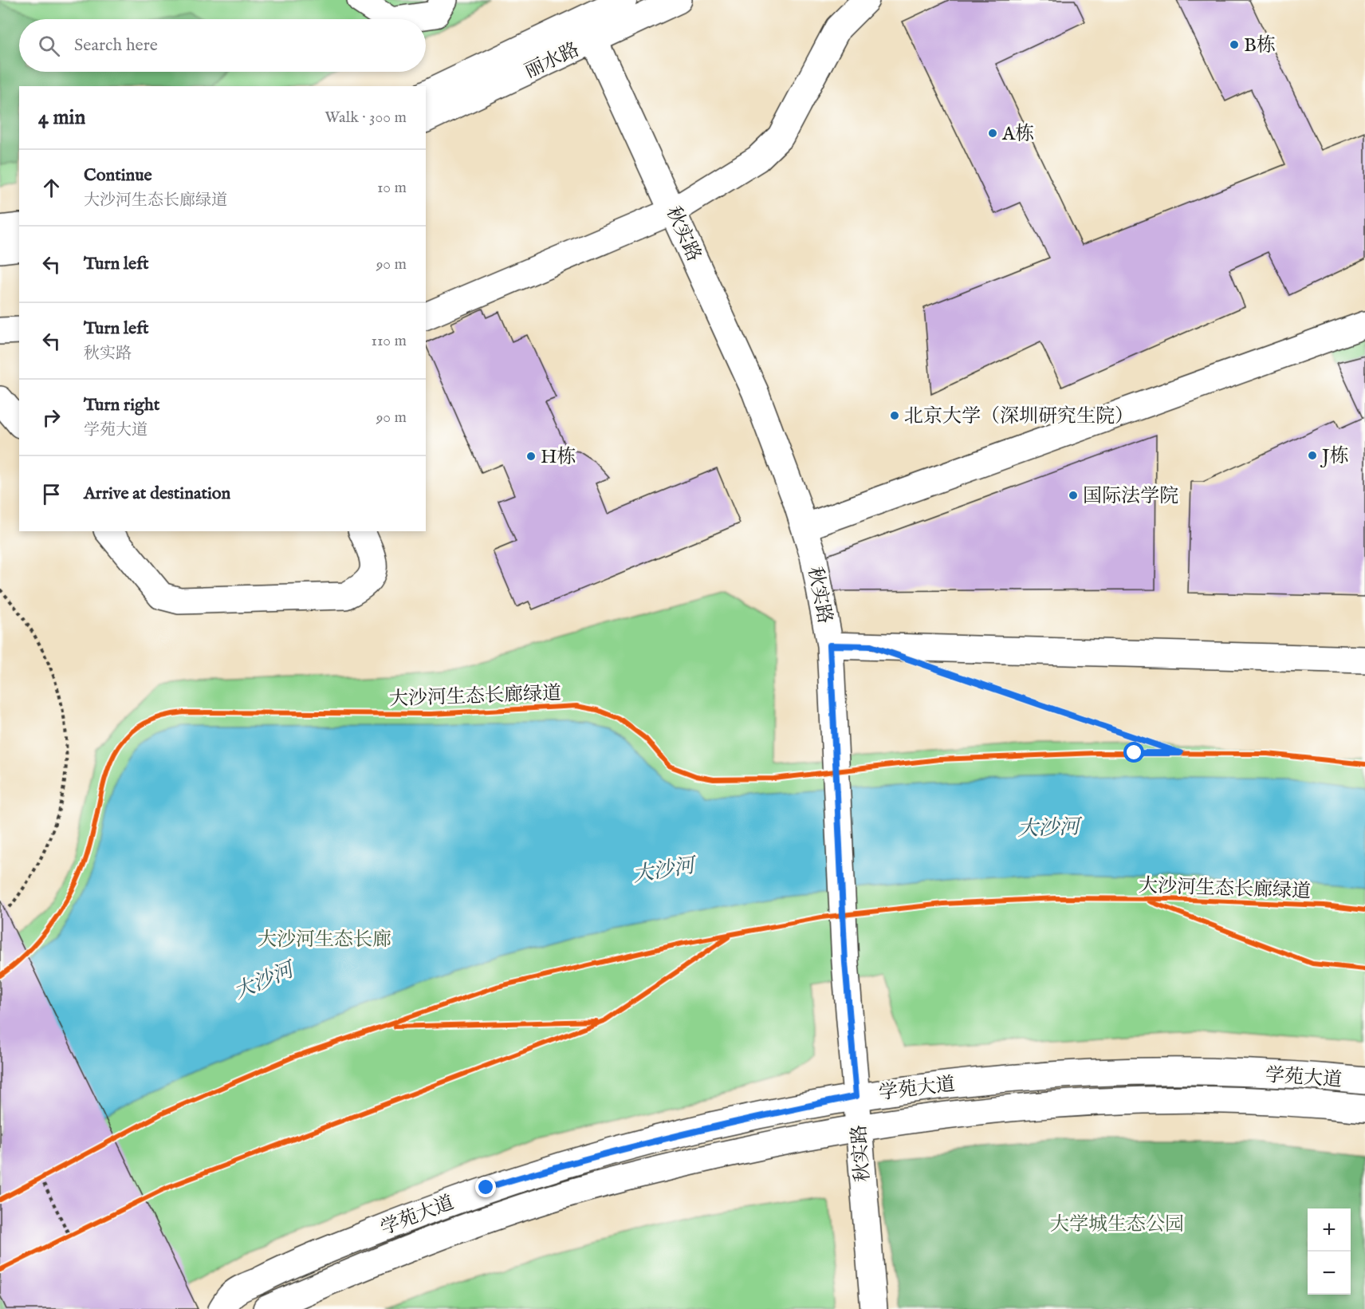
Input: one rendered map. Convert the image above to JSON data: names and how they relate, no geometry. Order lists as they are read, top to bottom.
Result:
{
  "streets": {
    "street": ["丽水路", "秋实路", "学苑大道"],
    "cycle path": ["大沙河生态长廊绿道"]
  },
  "crossings": [
    ["丽水路", "秋实路"],
    ["秋实路", "学苑大道"]
  ],
  "water": ["大沙河"],
  "parks": ["大沙河生态长廊", "大学城生态公园"],
  "places": [
    "B栋",
    "A栋",
    "北京大学（深圳研究生院）",
    "J栋",
    "H栋",
    "国际法学院"
  ],
  "page": {
    "search": "Search here",
    "heading": ["4 min", "Walk · 300 m"],
    "list": [
      ["Continue", "大沙河生态长廊绿道", "10 m"],
      ["Turn left", "90 m"],
      ["Turn left", "秋实路", "110 m"],
      ["Turn right", "学苑大道", "90 m"],
      "Arrive at destination"
    ],
    "map_buttons": ["+", "−"]
  }
}
